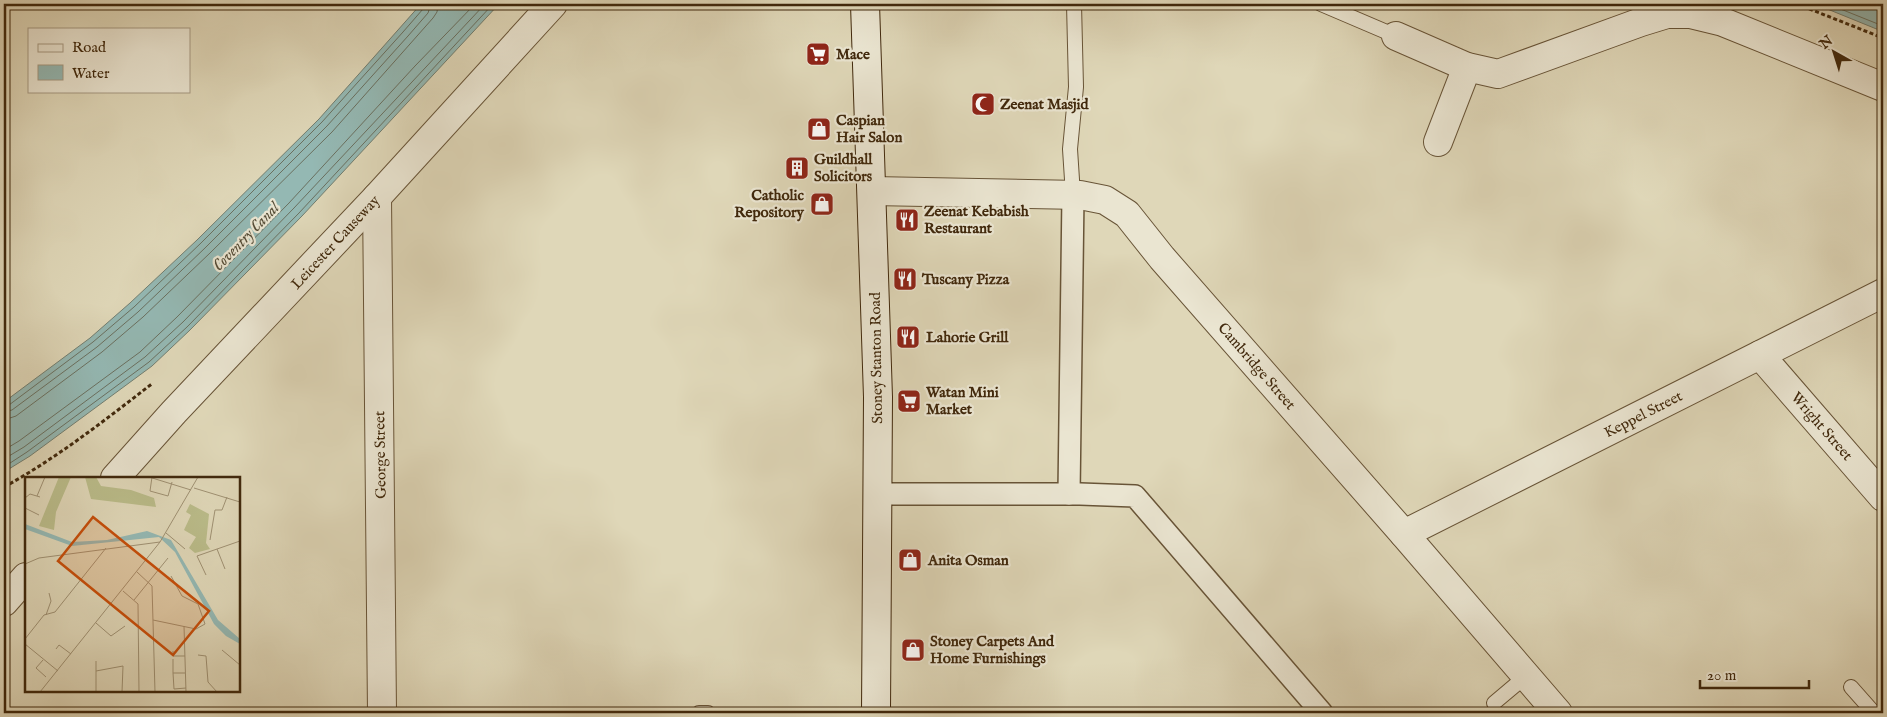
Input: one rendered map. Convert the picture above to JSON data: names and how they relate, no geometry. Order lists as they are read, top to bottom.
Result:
{
  "streets": {
    "street": [
      "Leicester Causeway",
      "Stoney Stanton Road",
      "Cambridge Street",
      "Keppel Street",
      "Wright Street",
      "George Street"
    ]
  },
  "crossings": [
    ["Leicester Causeway", "George Street"],
    ["Stoney Stanton Road", "Cambridge Street"],
    ["Cambridge Street", "Keppel Street"],
    ["Keppel Street", "Wright Street"]
  ],
  "water": ["Coventry Canal"],
  "places": {
    "supermarket": ["Mace", "Watan Mini Market"],
    "mosque": ["Zeenat Masjid"],
    "shop": [
      "Caspian Hair Salon",
      "Catholic Repository",
      "Anita Osman",
      "Stoney Carpets And Home Furnishings"
    ],
    "building": ["Guildhall Solicitors"],
    "restaurant": ["Zeenat Kebabish Restaurant", "Tuscany Pizza", "Lahorie Grill"]
  },
  "legend": ["Road", "Water"],
  "scale_bar": "20 m",
  "north": "top left"
}
